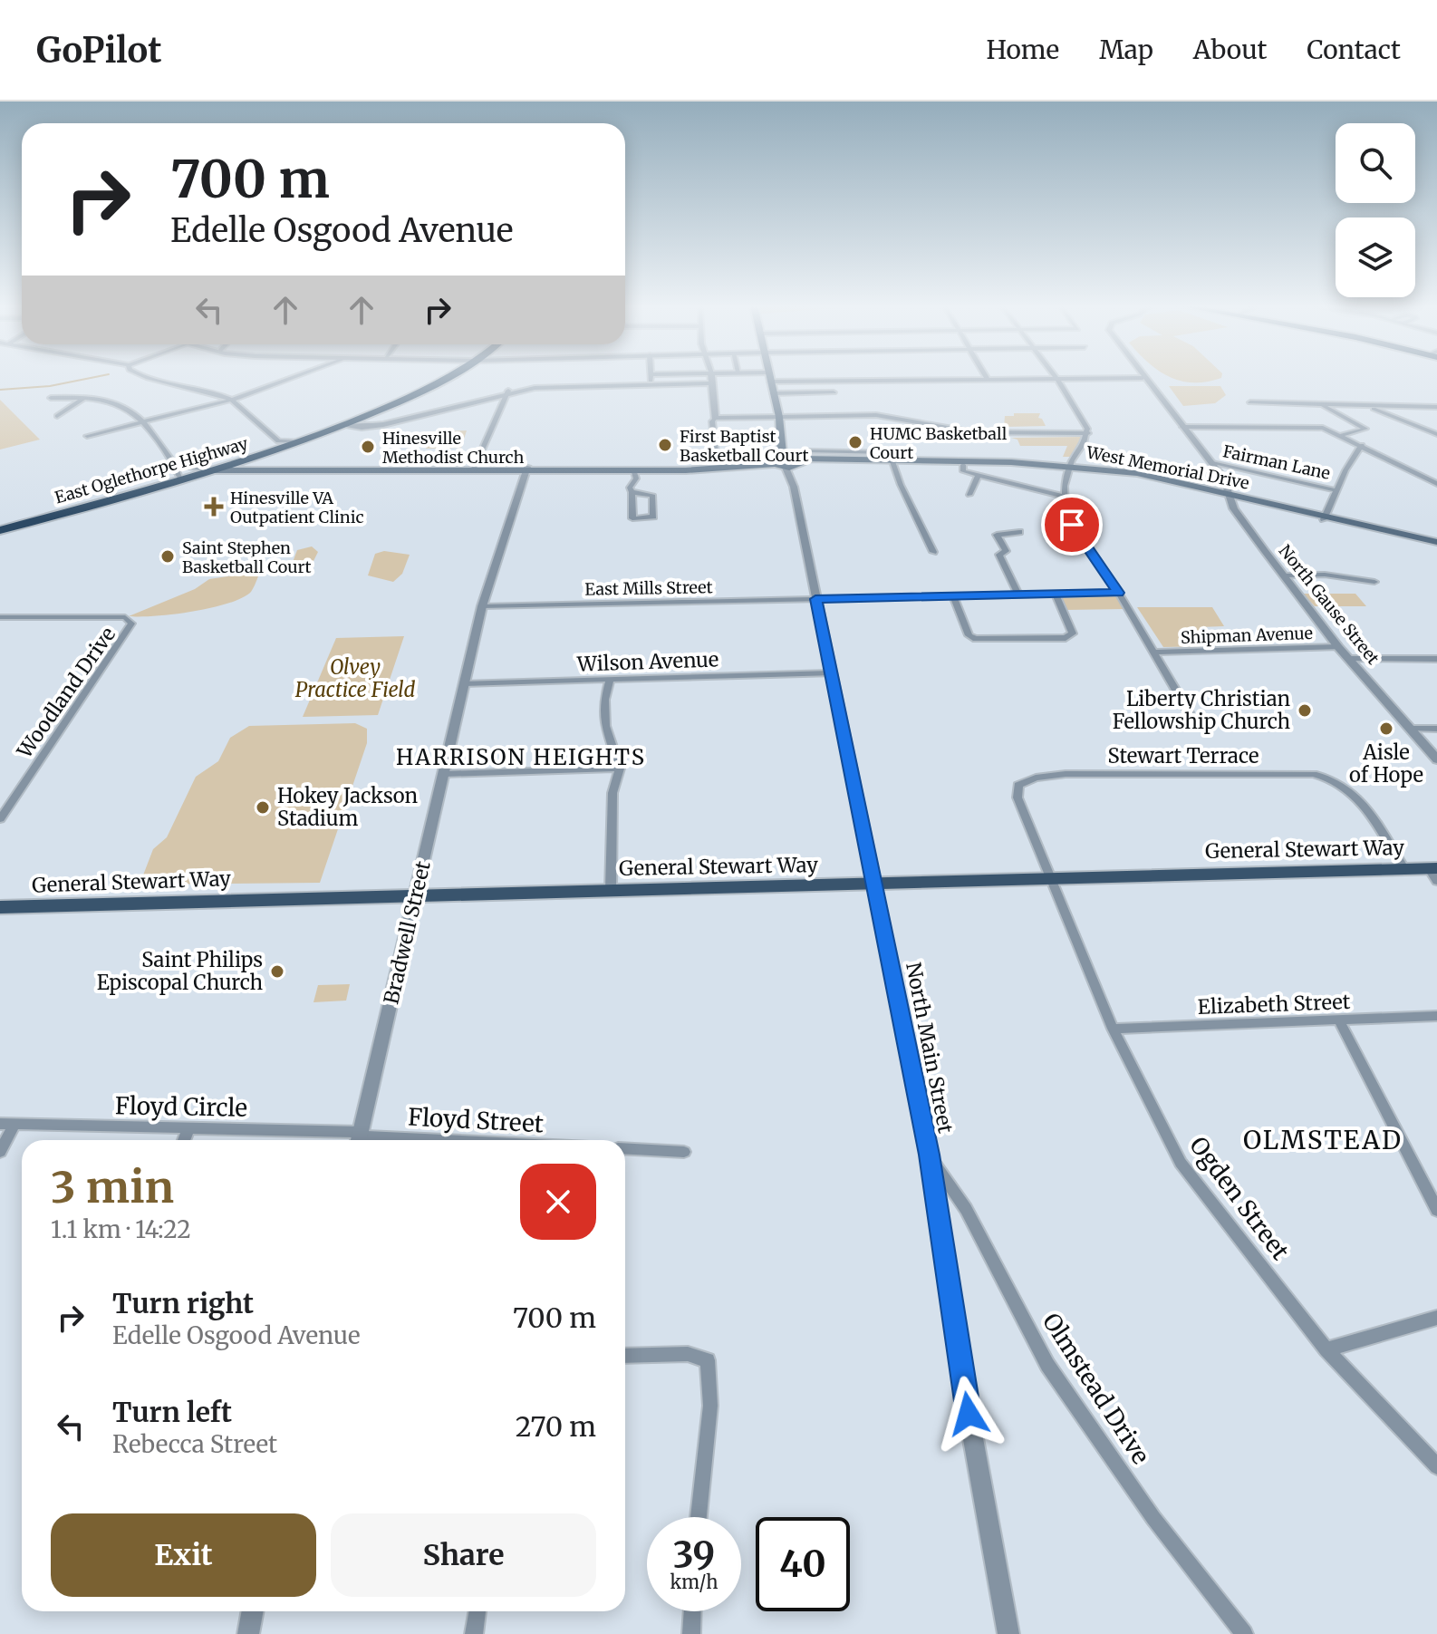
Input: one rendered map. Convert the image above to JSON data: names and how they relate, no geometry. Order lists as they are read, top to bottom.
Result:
{
  "streets": {
    "highway": ["East Oglethorpe Highway"],
    "main road": ["West Memorial Drive", "General Stewart Way", "North Main Street"],
    "street": [
      "Fairman Lane",
      "East Mills Street",
      "North Gause Street",
      "Shipman Avenue",
      "Wilson Avenue",
      "Woodland Drive",
      "Stewart Terrace",
      "Bradwell Street",
      "Elizabeth Street",
      "Floyd Circle",
      "Floyd Street",
      "Ogden Street",
      "Olmstead Drive"
    ]
  },
  "crossings": [
    ["Fairman Lane", "North Gause Street"],
    ["West Memorial Drive", "North Gause Street"],
    ["West Memorial Drive", "North Main Street"],
    ["East Mills Street", "Bradwell Street"],
    ["East Mills Street", "North Main Street"],
    ["North Gause Street", "Shipman Avenue"],
    ["Wilson Avenue", "Bradwell Street"],
    ["Wilson Avenue", "North Main Street"],
    ["Stewart Terrace", "General Stewart Way"],
    ["Stewart Terrace", "Ogden Street"],
    ["General Stewart Way", "Bradwell Street"],
    ["General Stewart Way", "North Main Street"],
    ["General Stewart Way", "Ogden Street"],
    ["Bradwell Street", "Floyd Circle"],
    ["Bradwell Street", "Floyd Street"],
    ["Elizabeth Street", "Ogden Street"],
    ["North Main Street", "Olmstead Drive"],
    ["Floyd Circle", "Floyd Street"]
  ],
  "districts": ["HARRISON HEIGHTS", "OLMSTEAD"],
  "parks": ["Olvey Practice Field"],
  "places": {
    "other": [
      "HUMC Basketball Court",
      "First Baptist Basketball Court",
      "Hinesville Methodist Church",
      "Saint Stephen Basketball Court",
      "Liberty Christian Fellowship Church",
      "Aisle of Hope",
      "Hokey Jackson Stadium",
      "Saint Philips Episcopal Church"
    ],
    "health": ["Hinesville VA Outpatient Clinic"]
  },
  "page": {
    "header": "GoPilot",
    "nav": [
      "Home",
      "Map",
      "About",
      "Contact"
    ],
    "turn": ["700 m", "Edelle Osgood Avenue"],
    "heading": ["3 min", "1.1 km · 14:22"],
    "list": [
      {
        "name": "Turn right",
        "note": "Edelle Osgood Avenue",
        "value": "700 m"
      },
      {
        "name": "Turn left",
        "note": "Rebecca Street",
        "value": "270 m"
      }
    ],
    "buttons": ["Exit", "Share"],
    "speed": "39 km/h",
    "limit": "40"
  }
}
